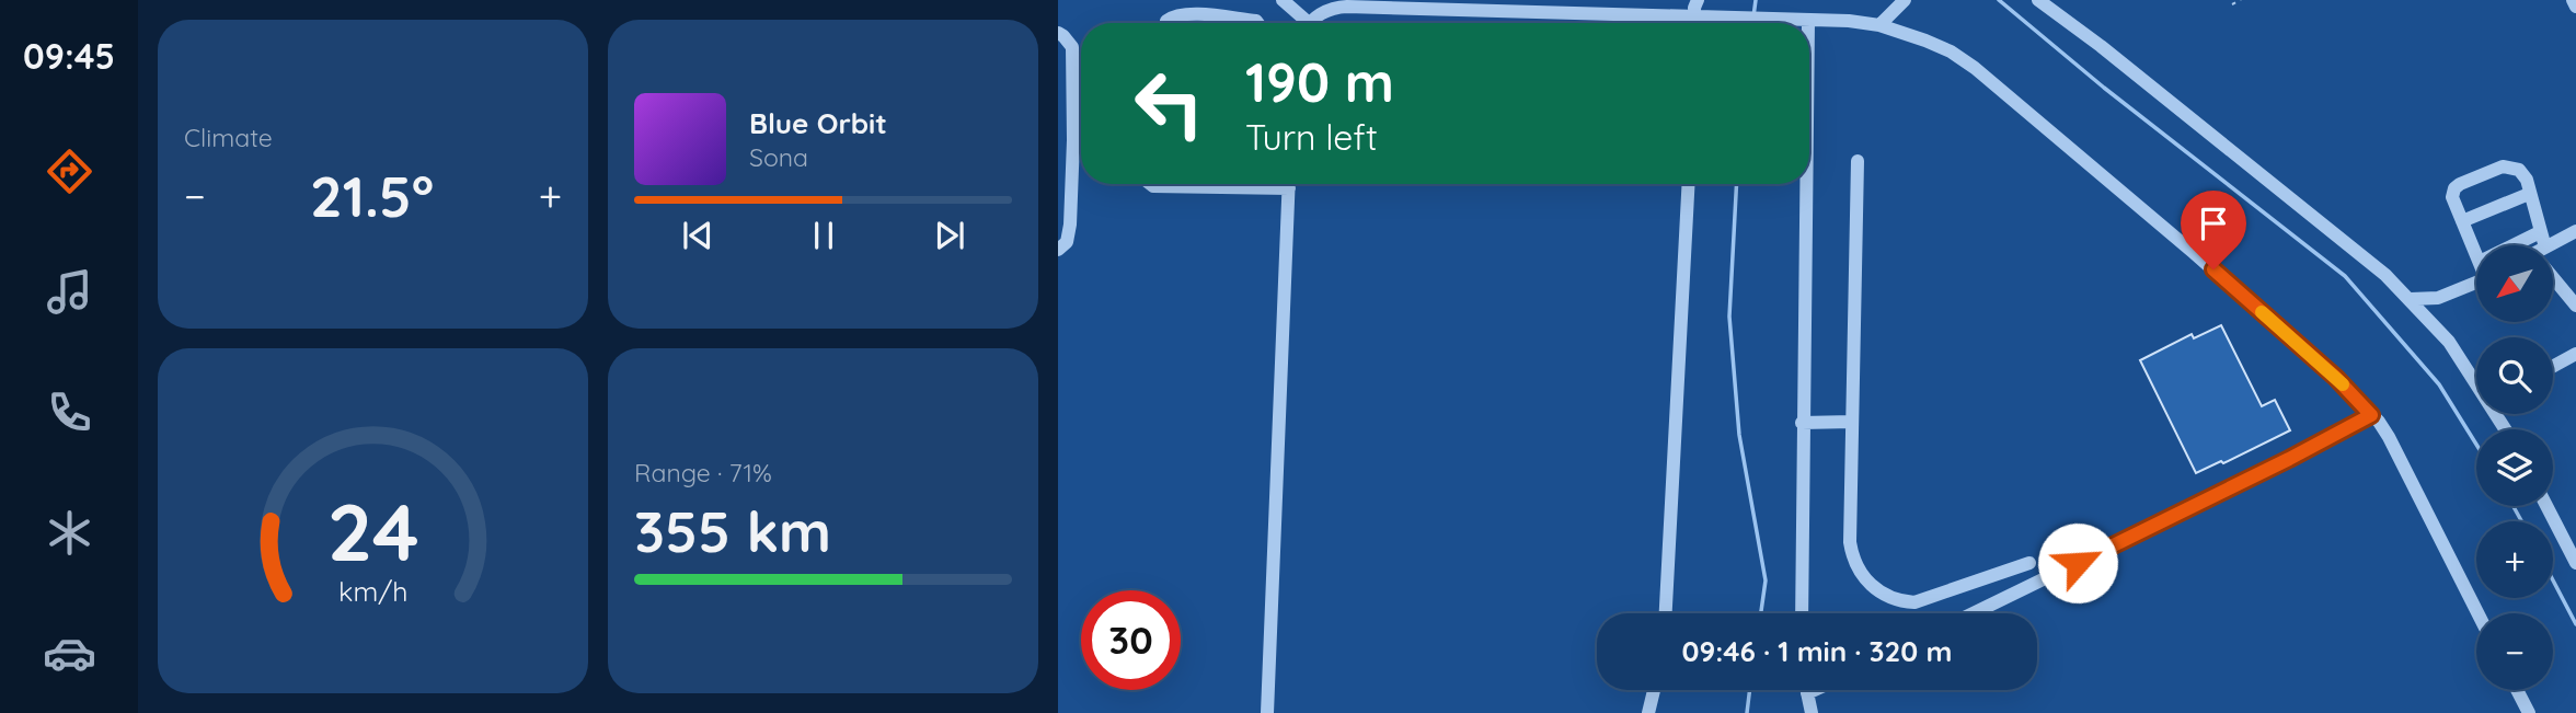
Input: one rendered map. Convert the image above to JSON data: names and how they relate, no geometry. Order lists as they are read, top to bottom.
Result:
{
  "north": "bottom left",
  "page": {
    "tabs": "09:45",
    "tile": [
      "Climate",
      ["Range · 71%", "355 km"]
    ],
    "turn": ["190 m", "Turn left"],
    "song": ["Blue Orbit", "Sona"],
    "heat": ["−", "21.5°", "+"],
    "map_buttons": ["+", "−"],
    "limit": "30",
    "trip": "09:46 · 1 min · 320 m",
    "gauge": ["24", "km/h"]
  }
}
